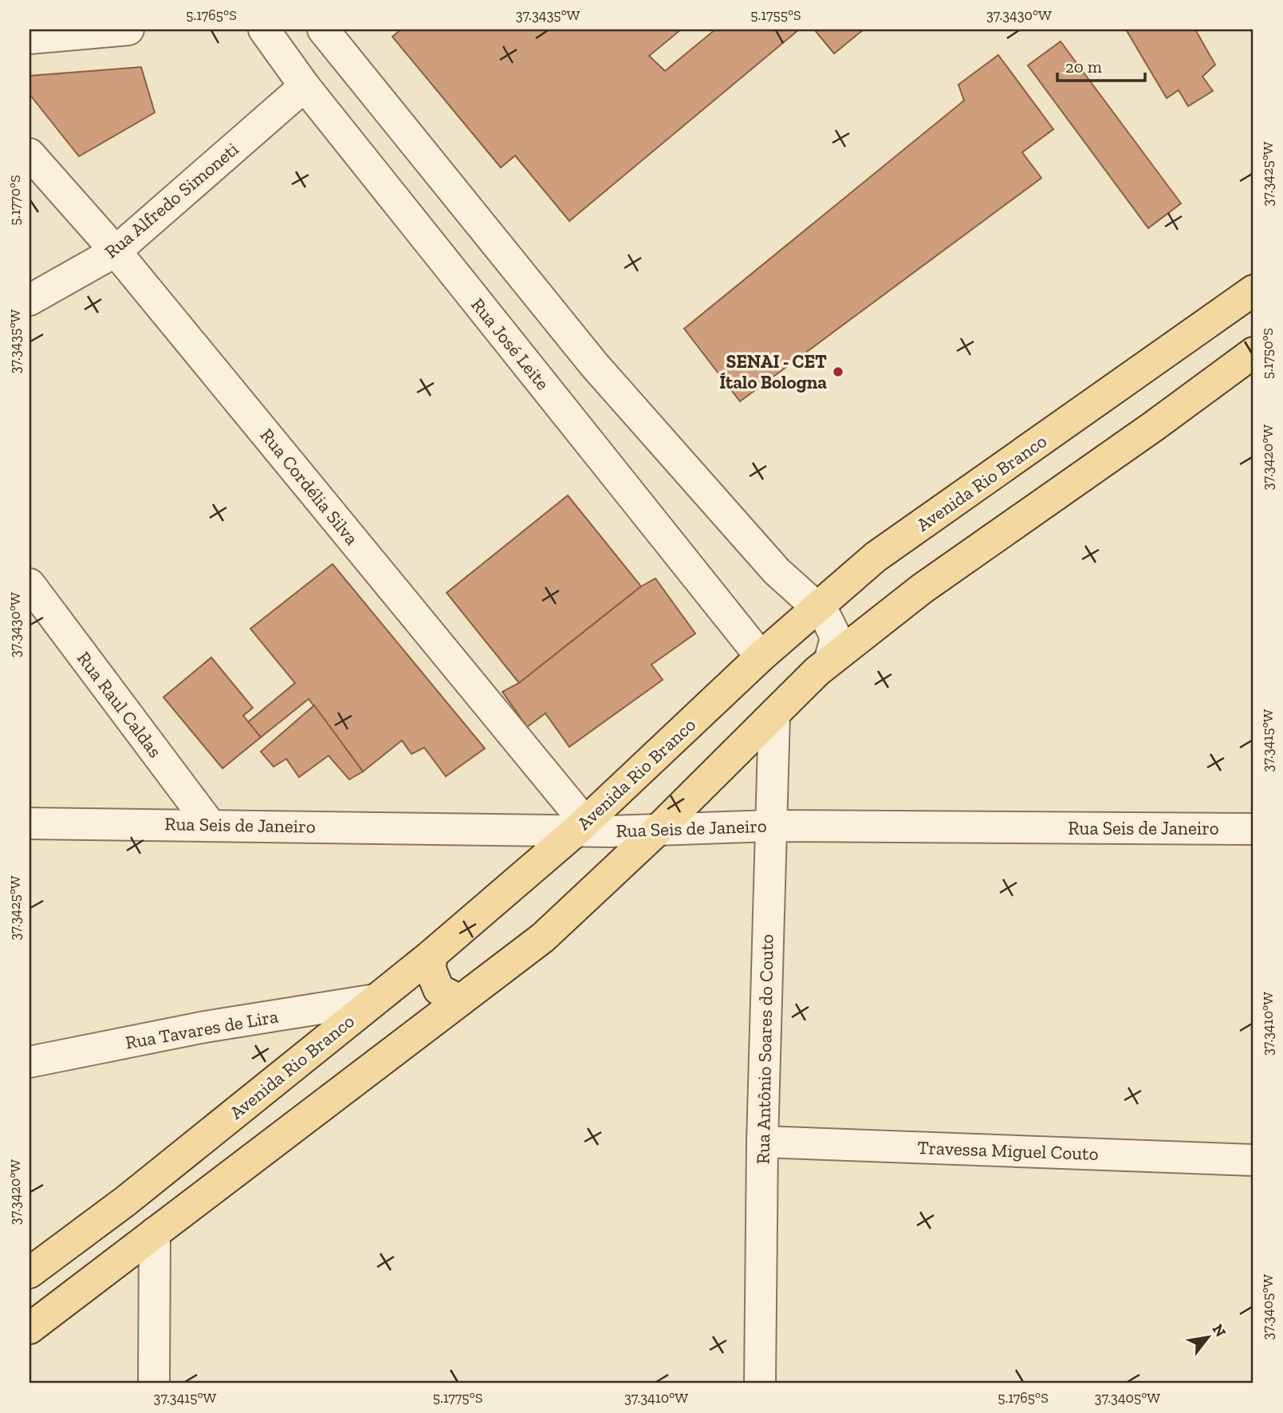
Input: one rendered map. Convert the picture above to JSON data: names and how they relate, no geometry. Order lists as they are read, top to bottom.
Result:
{
  "streets": {
    "main road": ["Avenida Rio Branco"],
    "street": [
      "Rua Alfredo Simoneti",
      "Rua José Leite",
      "Rua Cordélia Silva",
      "Rua Raul Caldas",
      "Rua Seis de Janeiro",
      "Rua Tavares de Lira",
      "Rua Antônio Soares do Couto",
      "Travessa Miguel Couto"
    ]
  },
  "crossings": [
    ["Rua Alfredo Simoneti", "Rua José Leite"],
    ["Rua Alfredo Simoneti", "Rua Cordélia Silva"],
    ["Rua José Leite", "Avenida Rio Branco"],
    ["Avenida Rio Branco", "Rua Cordélia Silva"],
    ["Avenida Rio Branco", "Rua Seis de Janeiro"],
    ["Avenida Rio Branco", "Rua Tavares de Lira"],
    ["Rua Cordélia Silva", "Rua Seis de Janeiro"],
    ["Rua Raul Caldas", "Rua Seis de Janeiro"],
    ["Rua Seis de Janeiro", "Rua Antônio Soares do Couto"],
    ["Rua Antônio Soares do Couto", "Travessa Miguel Couto"]
  ],
  "places": ["SENAI - CET Ítalo Bologna"],
  "scale_bar": "20 m",
  "north": "top right",
  "coordinates": [
    "5.1765°S",
    "37.3435°W",
    "5.1755°S",
    "37.3430°W",
    "37.3425°W",
    "5.1770°S",
    "5.1750°S",
    "37.3420°W",
    "37.3415°W",
    "37.3410°W",
    "37.3405°W",
    "5.1775°S"
  ]
}
